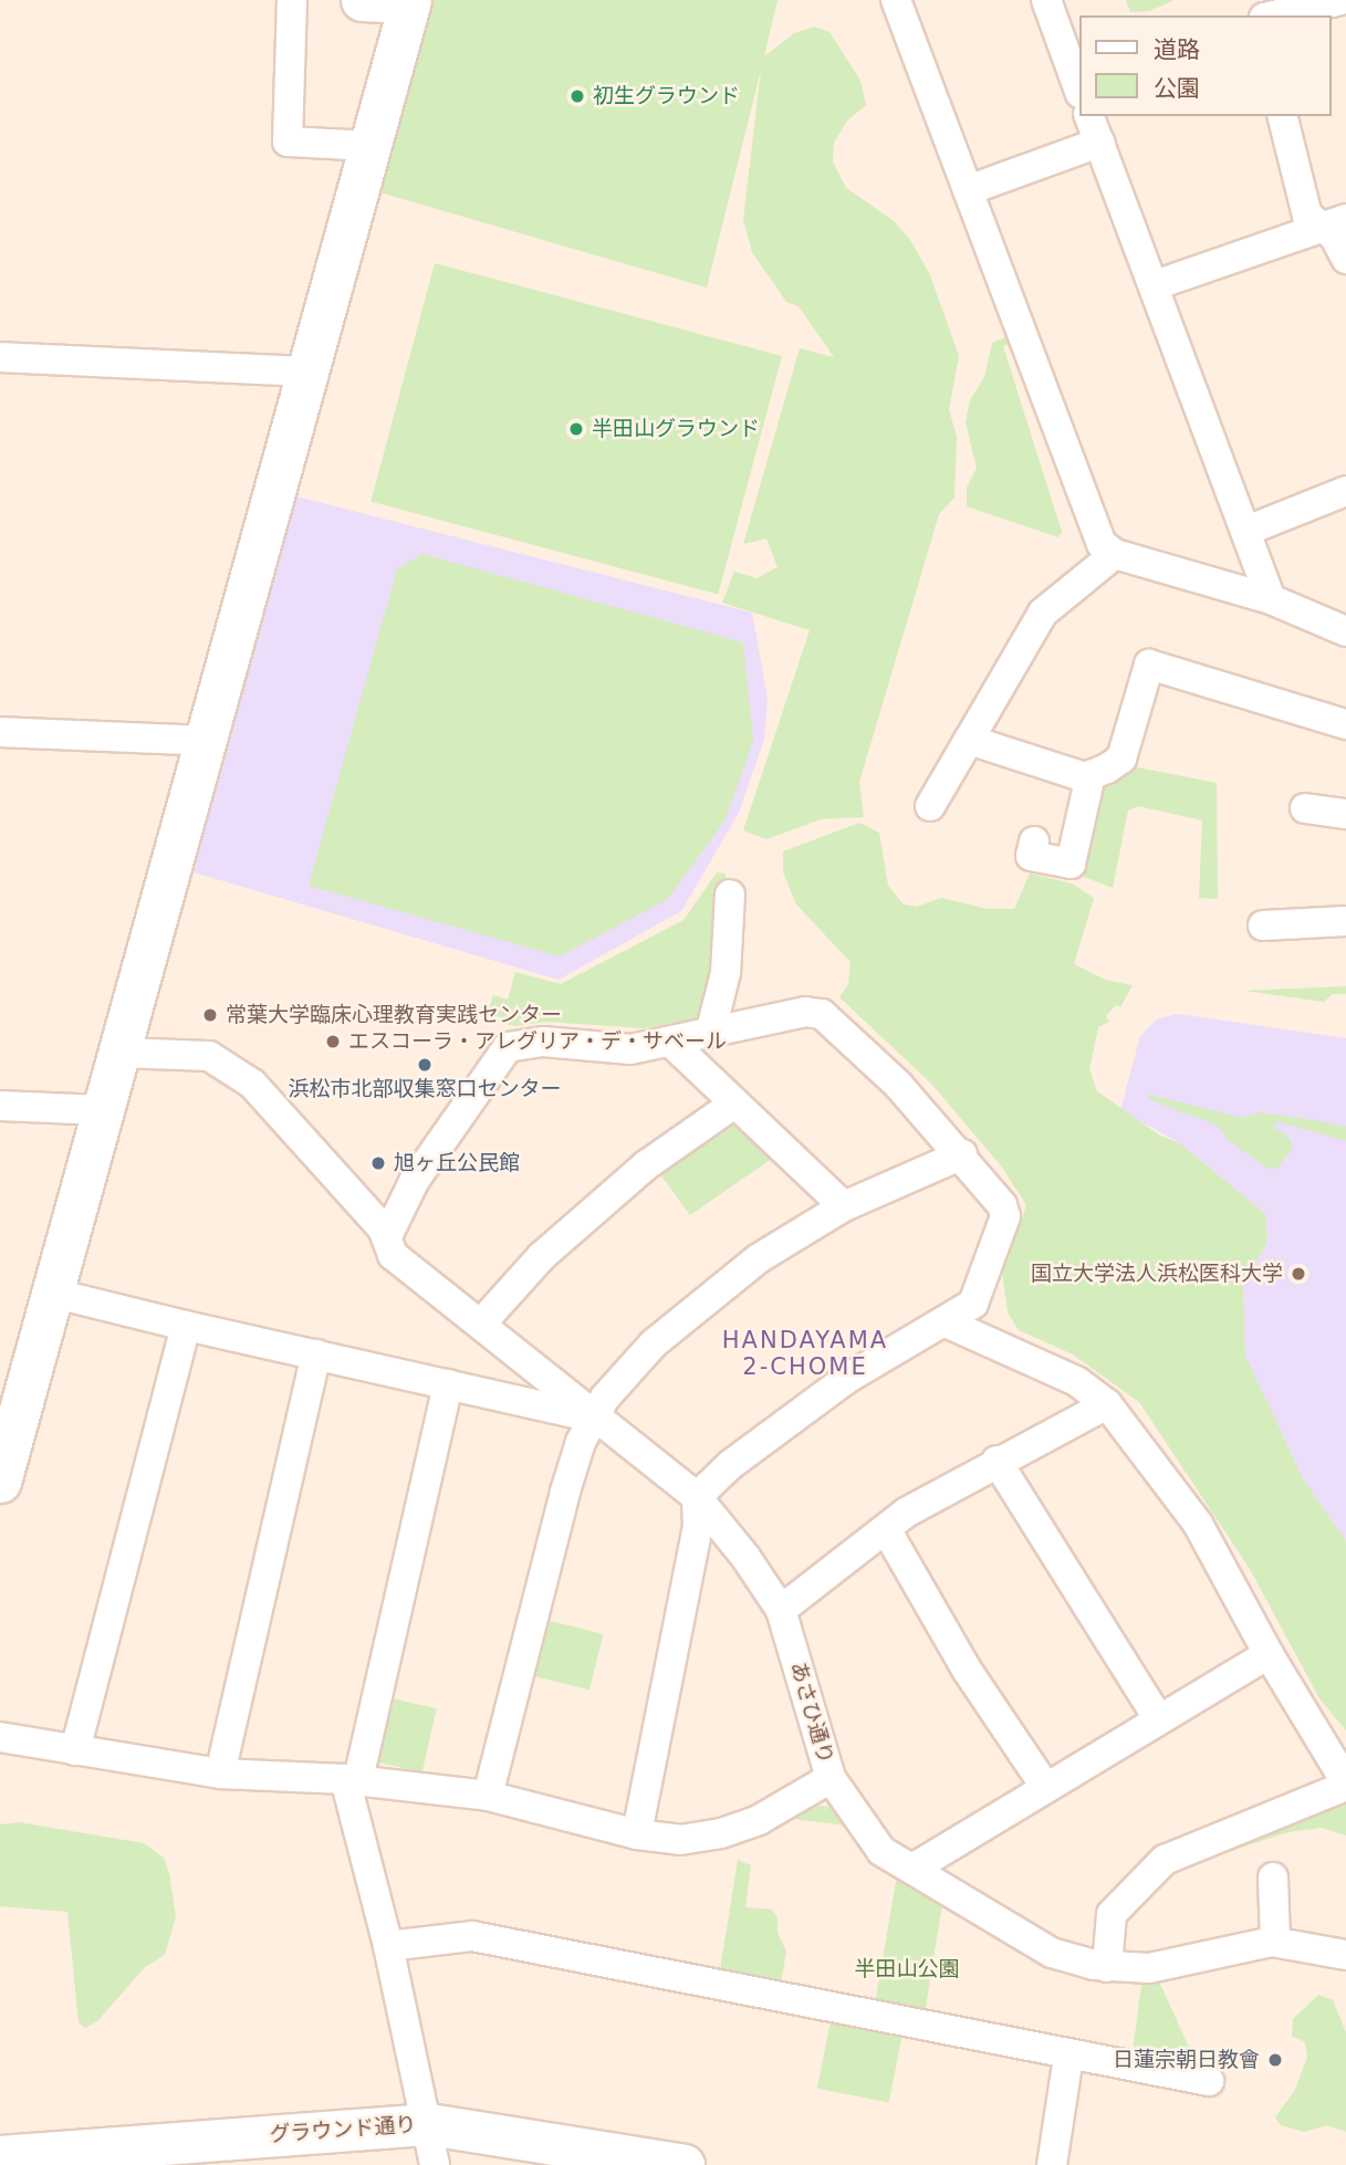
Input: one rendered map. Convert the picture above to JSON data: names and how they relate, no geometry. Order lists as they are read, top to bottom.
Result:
{
  "streets": {
    "street": ["あさひ通り", "グラウンド通り"]
  },
  "districts": ["HANDAYAMA 2-CHOME"],
  "parks": ["半田山公園"],
  "places": [
    "初生グラウンド",
    "半田山グラウンド",
    "常葉大学臨床心理教育実践センター",
    "エスコーラ・アレグリア・デ・サベール",
    "浜松市北部収集窓口センター",
    "旭ヶ丘公民館",
    "国立大学法人浜松医科大学",
    "日蓮宗朝日教會"
  ],
  "legend": ["道路", "公園"]
}
